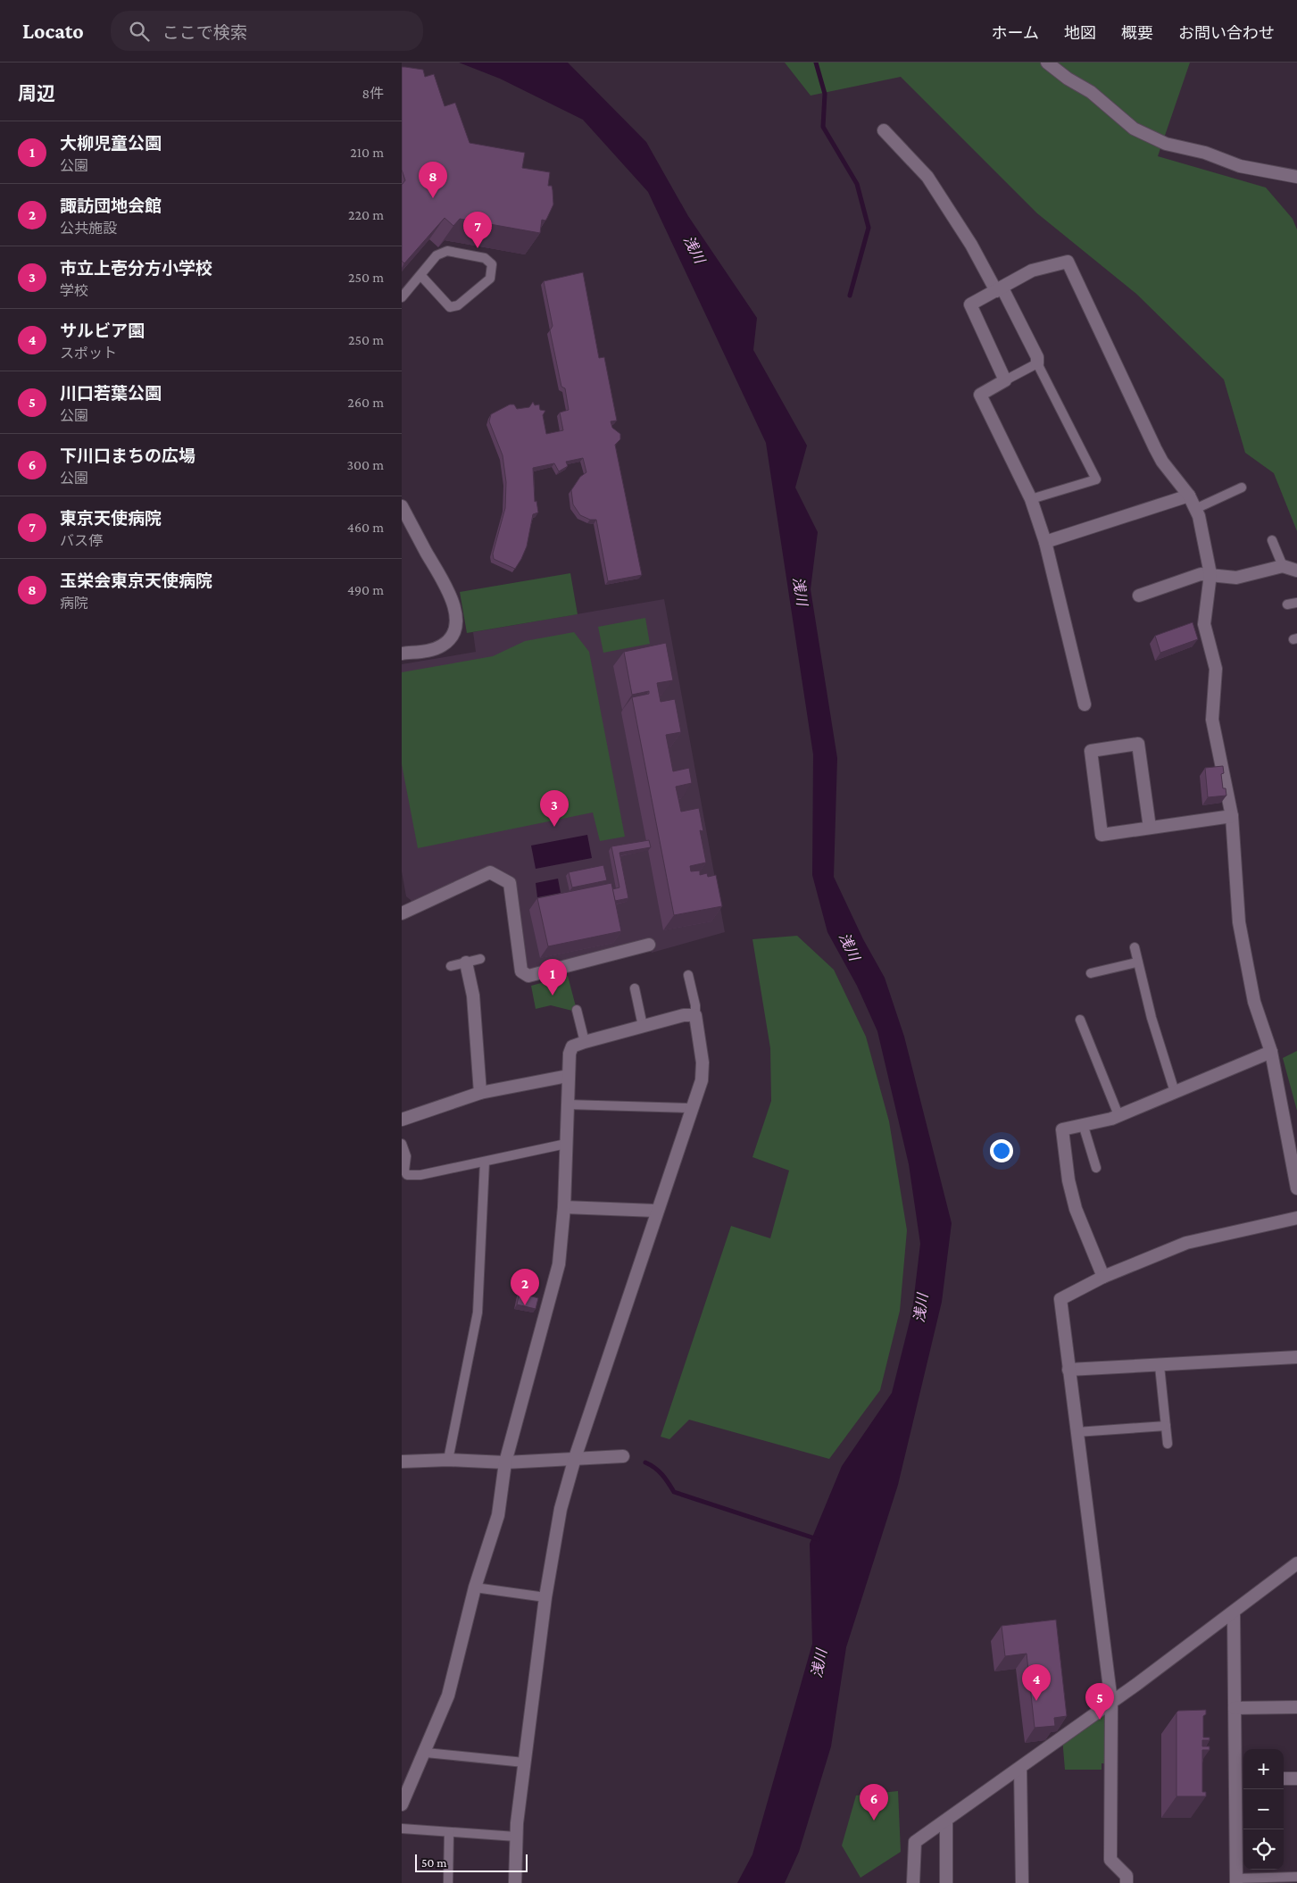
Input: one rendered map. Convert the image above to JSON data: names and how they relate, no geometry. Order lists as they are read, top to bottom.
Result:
{
  "water": ["浅川"],
  "scale_bar": "50 m",
  "page": {
    "header": "Locato",
    "search": "ここで検索",
    "nav": [
      "ホーム",
      "地図",
      "概要",
      "お問い合わせ"
    ],
    "heading": ["周辺", "8件"],
    "list": [
      {
        "mark": "1",
        "name": "大柳児童公園",
        "note": "公園",
        "value": "210 m"
      },
      {
        "mark": "2",
        "name": "諏訪団地会館",
        "note": "公共施設",
        "value": "220 m"
      },
      {
        "mark": "3",
        "name": "市立上壱分方小学校",
        "note": "学校",
        "value": "250 m"
      },
      {
        "mark": "4",
        "name": "サルビア園",
        "note": "スポット",
        "value": "250 m"
      },
      {
        "mark": "5",
        "name": "川口若葉公園",
        "note": "公園",
        "value": "260 m"
      },
      {
        "mark": "6",
        "name": "下川口まちの広場",
        "note": "公園",
        "value": "300 m"
      },
      {
        "mark": "7",
        "name": "東京天使病院",
        "note": "バス停",
        "value": "460 m"
      },
      {
        "mark": "8",
        "name": "玉栄会東京天使病院",
        "note": "病院",
        "value": "490 m"
      }
    ],
    "pins": [
      "8",
      "7",
      "3",
      "1",
      "2",
      "4",
      "5",
      "6"
    ],
    "map_buttons": ["+", "−"],
    "scale": "50 m"
  }
}
